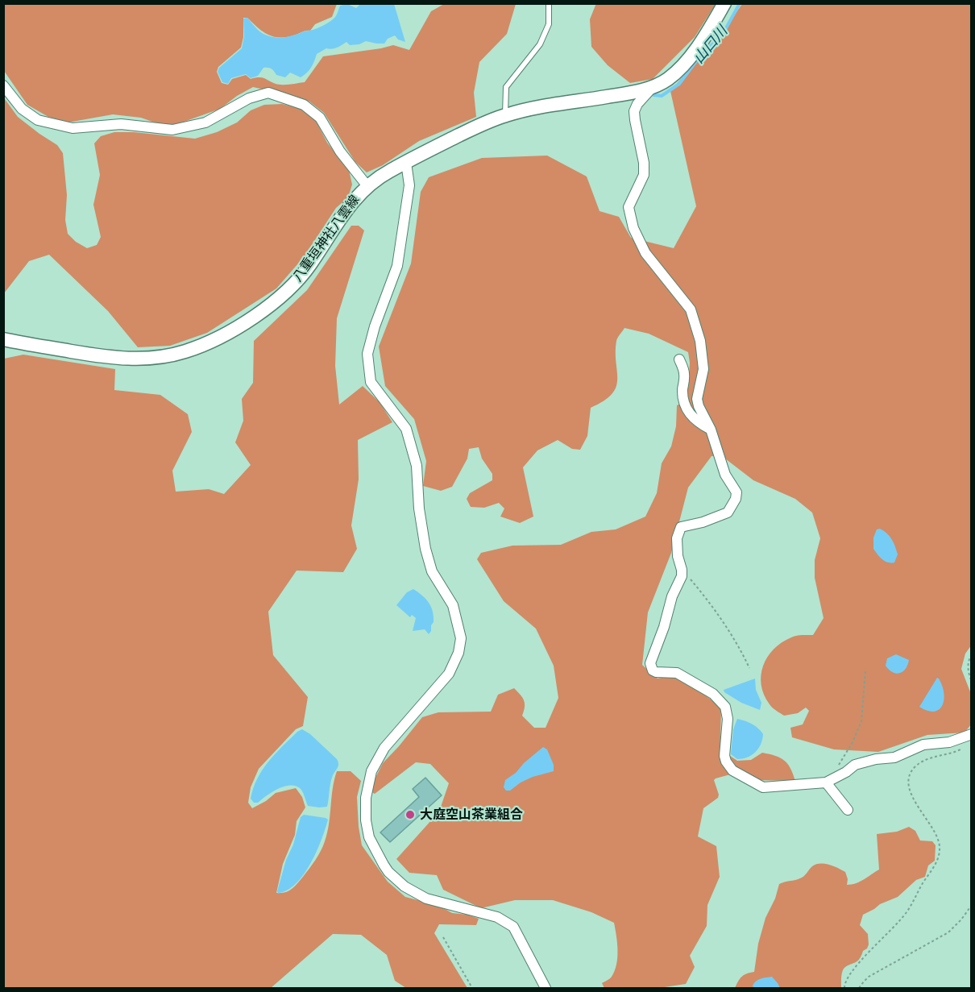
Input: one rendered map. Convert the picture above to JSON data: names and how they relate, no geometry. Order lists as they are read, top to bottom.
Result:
{
  "streets": {
    "main road": ["八重垣神社八雲線"]
  },
  "water": ["山口川"],
  "places": ["大庭空山茶業組合"]
}
